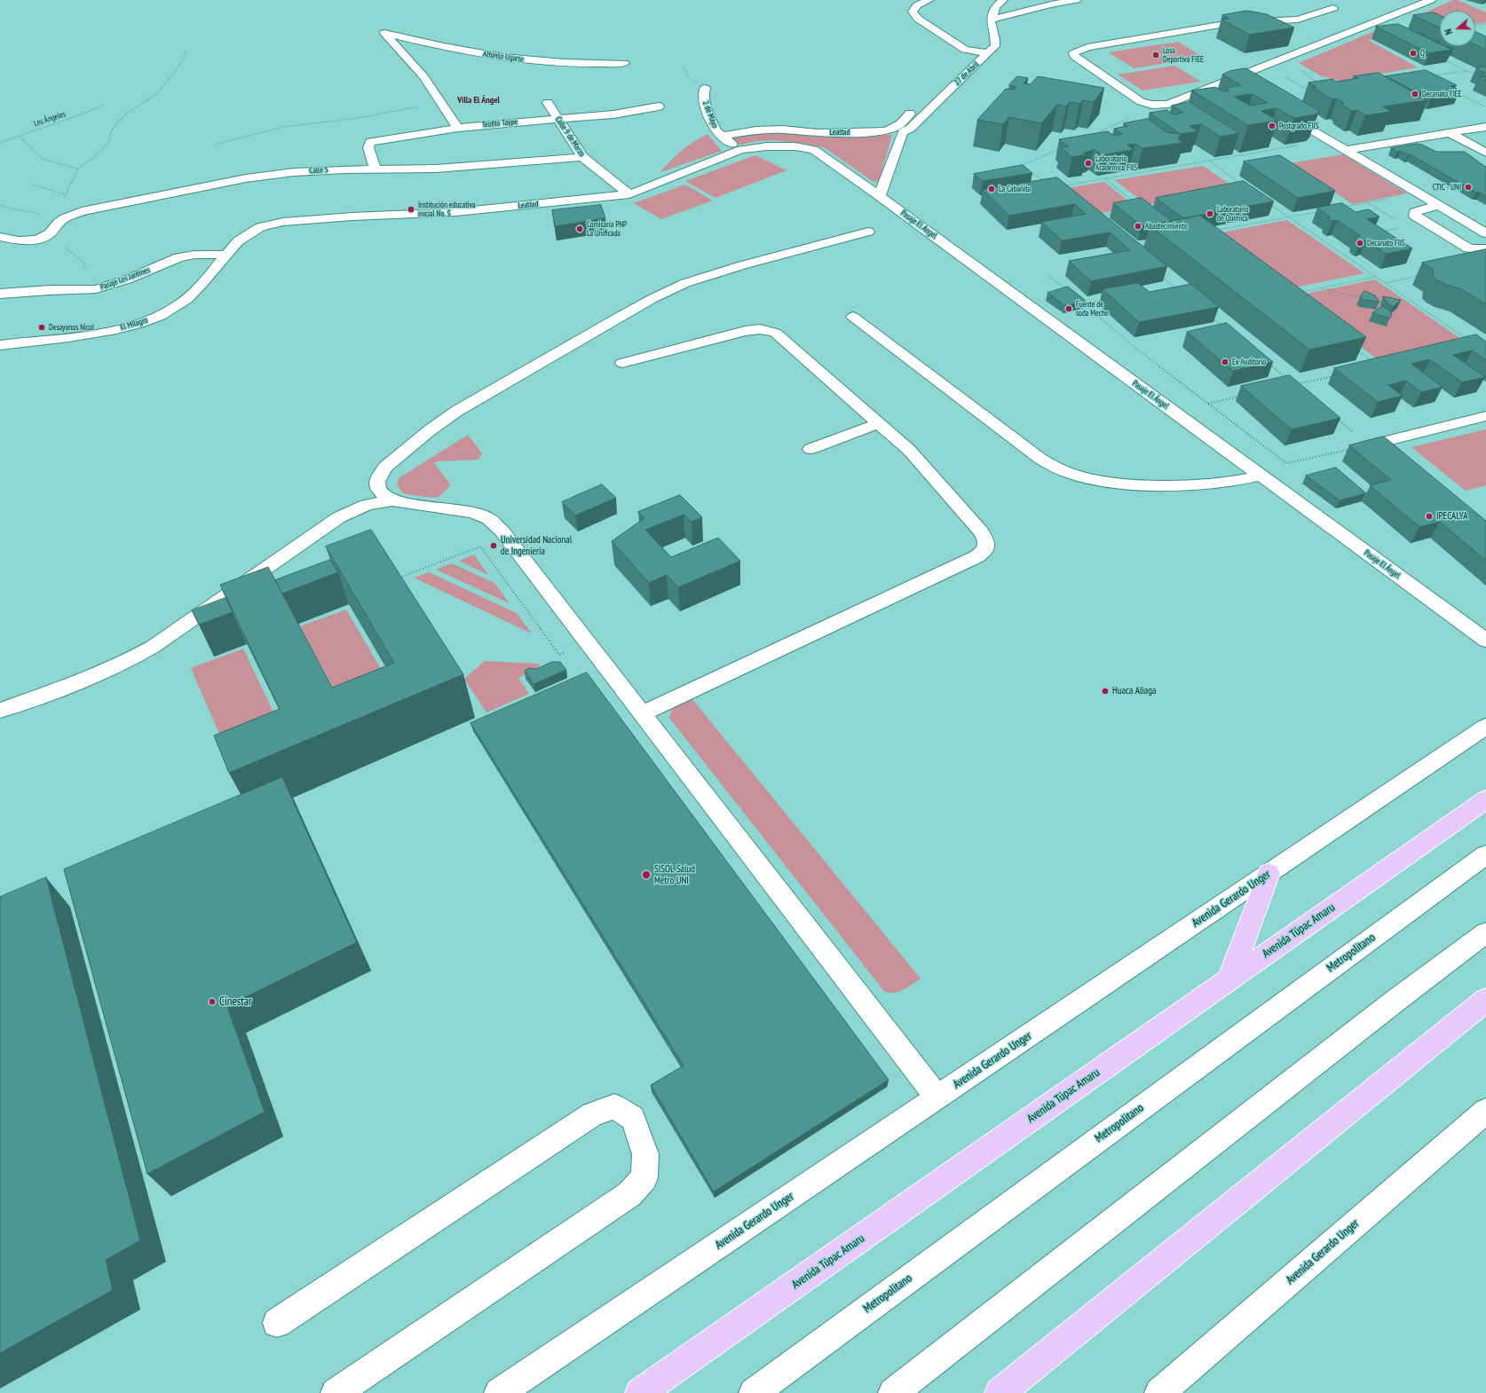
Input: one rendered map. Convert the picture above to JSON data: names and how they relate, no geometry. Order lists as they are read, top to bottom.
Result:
{
  "streets": {
    "main road": ["Avenida Túpac Amaru"],
    "street": [
      "Alfonso Ugarte",
      "27 de Abril",
      "2 de Mayo",
      "Teofilo Taype",
      "Lealtad",
      "Calle 9 de Marzo",
      "Calle 5",
      "Pasaje El Ángel",
      "Pasaje Los Jardines",
      "El Milagro",
      "Avenida Gerardo Unger",
      "Metropolitano"
    ],
    "path": ["Los Ángeles"]
  },
  "crossings": [
    ["27 de Abril", "Pasaje El Ángel"],
    ["2 de Mayo", "Lealtad"],
    ["Teofilo Taype", "Calle 9 de Marzo"],
    ["Teofilo Taype", "Calle 5"],
    ["Lealtad", "Calle 9 de Marzo"],
    ["Lealtad", "Pasaje El Ángel"],
    ["Lealtad", "El Milagro"],
    ["Calle 9 de Marzo", "Calle 5"],
    ["Pasaje Los Jardines", "El Milagro"]
  ],
  "districts": ["Villa El Ángel"],
  "places": [
    "Q",
    "Losa Deportiva FIEE",
    "Decanato FIEE",
    "Postgrado FIIS",
    "Laboratorio Academico FIIS",
    "CTIC - UNI",
    "La Cabañita",
    "Institución educativa inicial No. 5",
    "Laboratorio de Quimica",
    "Abastecimiento",
    "Comisaría PNP La Unificada",
    "Decanato FIIS",
    "Fuente de soda Meche",
    "Desayunos Nicol",
    "Ex Auditorio",
    "IPECALYA",
    "Universidad Nacional de Ingeniería",
    "Huaca Aliaga",
    "SISOL Salud Metro UNI",
    "Cinestar"
  ],
  "north": "left"
}
